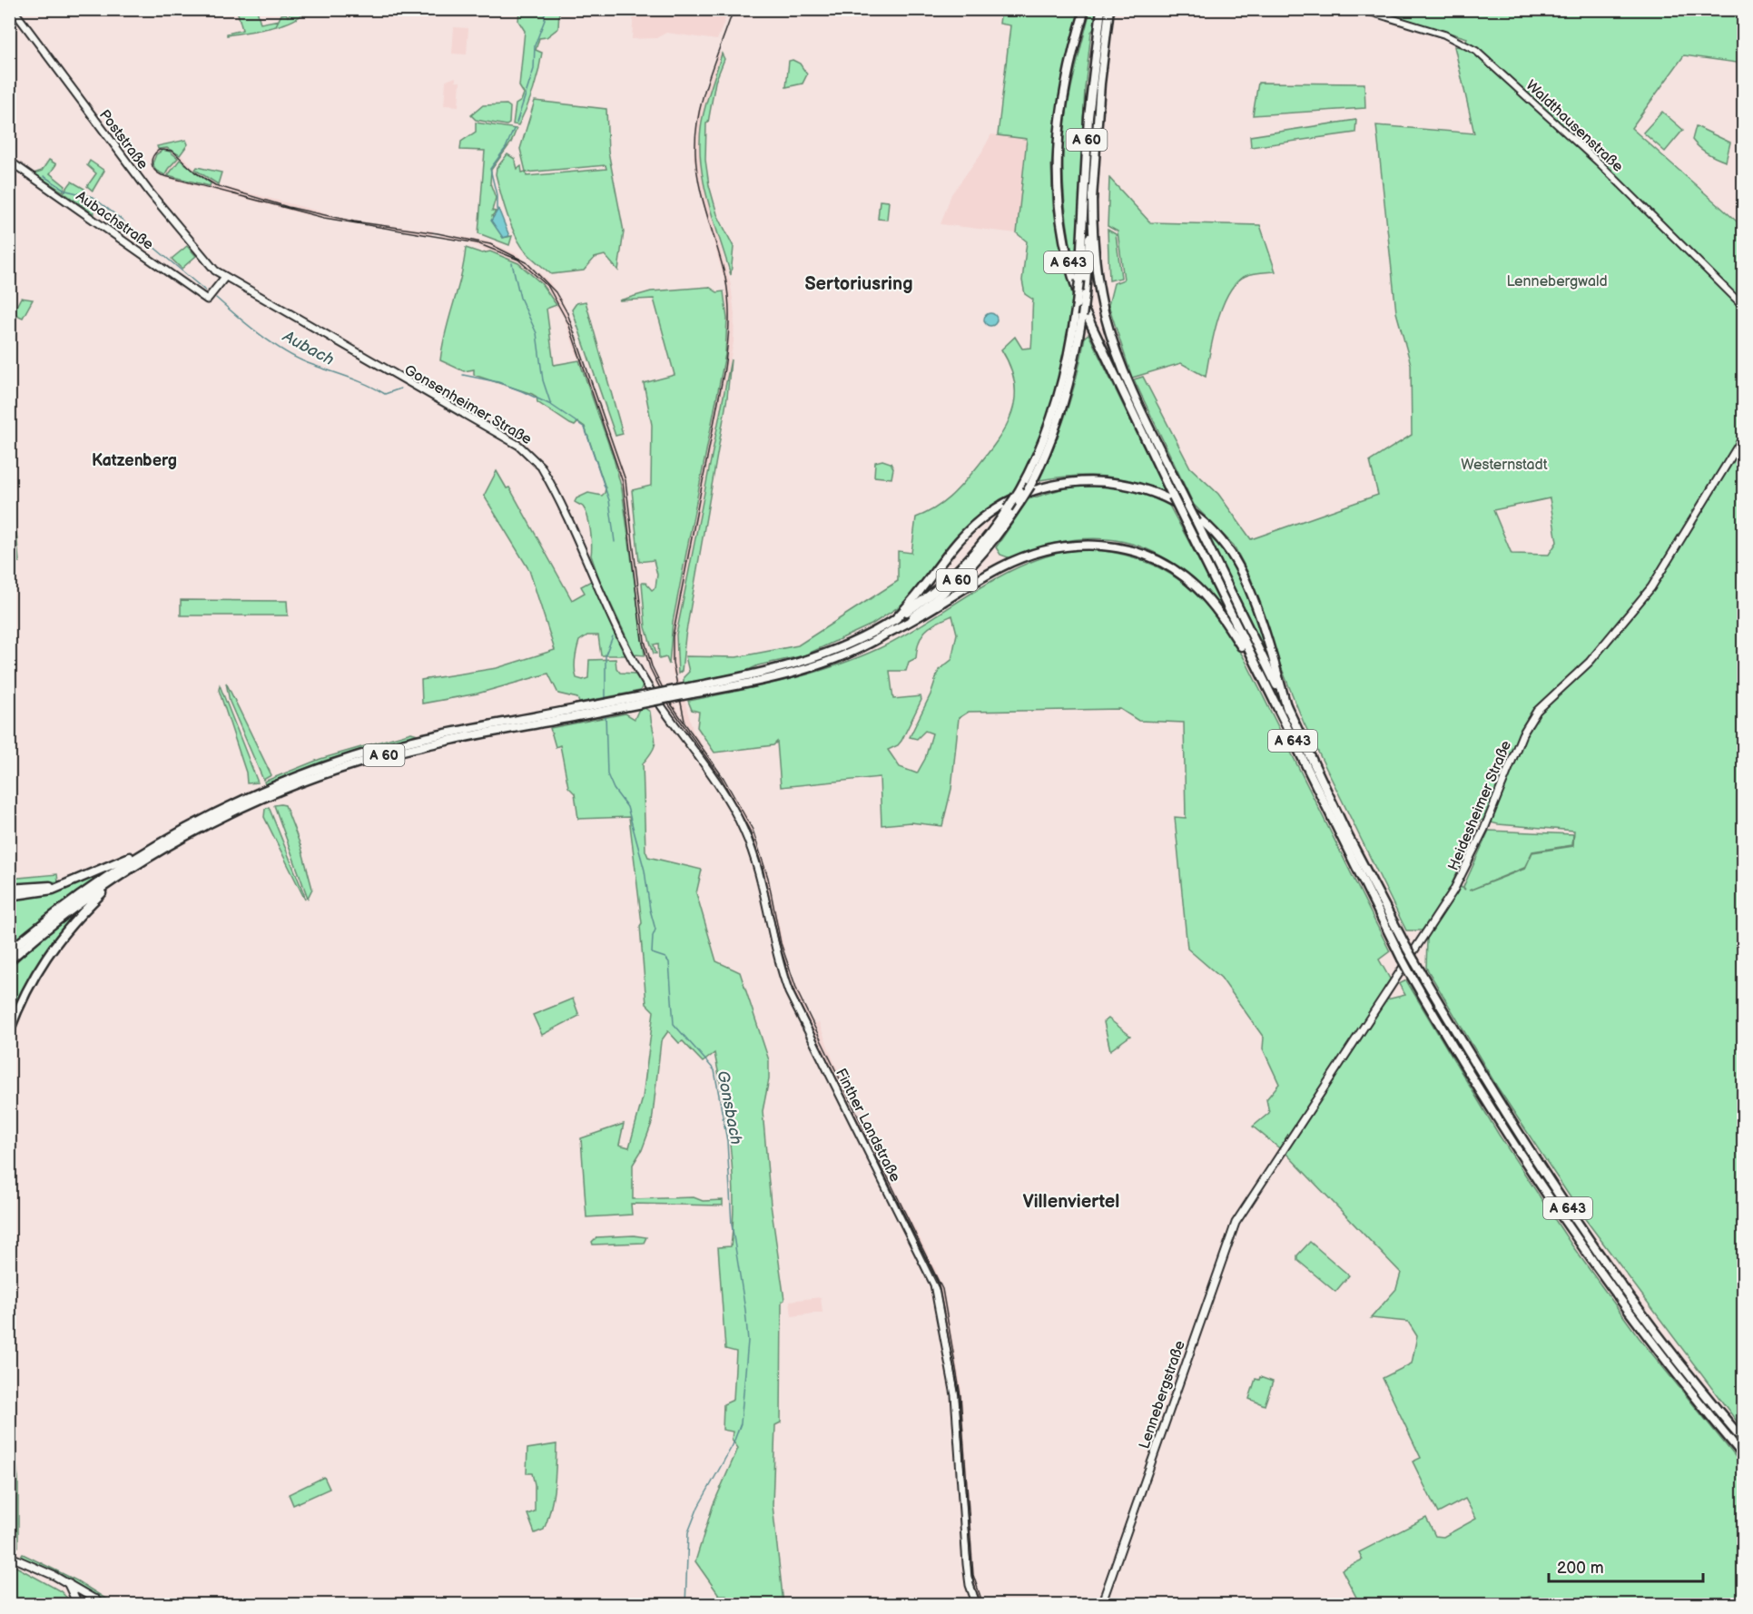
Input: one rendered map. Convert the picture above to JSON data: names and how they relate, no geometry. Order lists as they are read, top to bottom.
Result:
{
  "streets": {
    "highway": ["A 60", "A 643"],
    "main road": [
      "Poststraße",
      "Aubachstraße",
      "Gonsenheimer Straße",
      "Heidesheimer Straße",
      "Finther Landstraße",
      "Lennebergstraße"
    ],
    "street": ["Waldthausenstraße"]
  },
  "crossings": [
    ["Poststraße", "Aubachstraße"],
    ["Poststraße", "Gonsenheimer Straße"],
    ["A 60", "A 643"],
    ["Aubachstraße", "Gonsenheimer Straße"],
    ["Gonsenheimer Straße", "Finther Landstraße"],
    ["Heidesheimer Straße", "Lennebergstraße"]
  ],
  "districts": ["Sertoriusring", "Katzenberg", "Villenviertel"],
  "water": ["Aubach", "Gonsbach"],
  "parks": ["Lennebergwald", "Westernstadt"],
  "scale_bar": "200 m"
}
